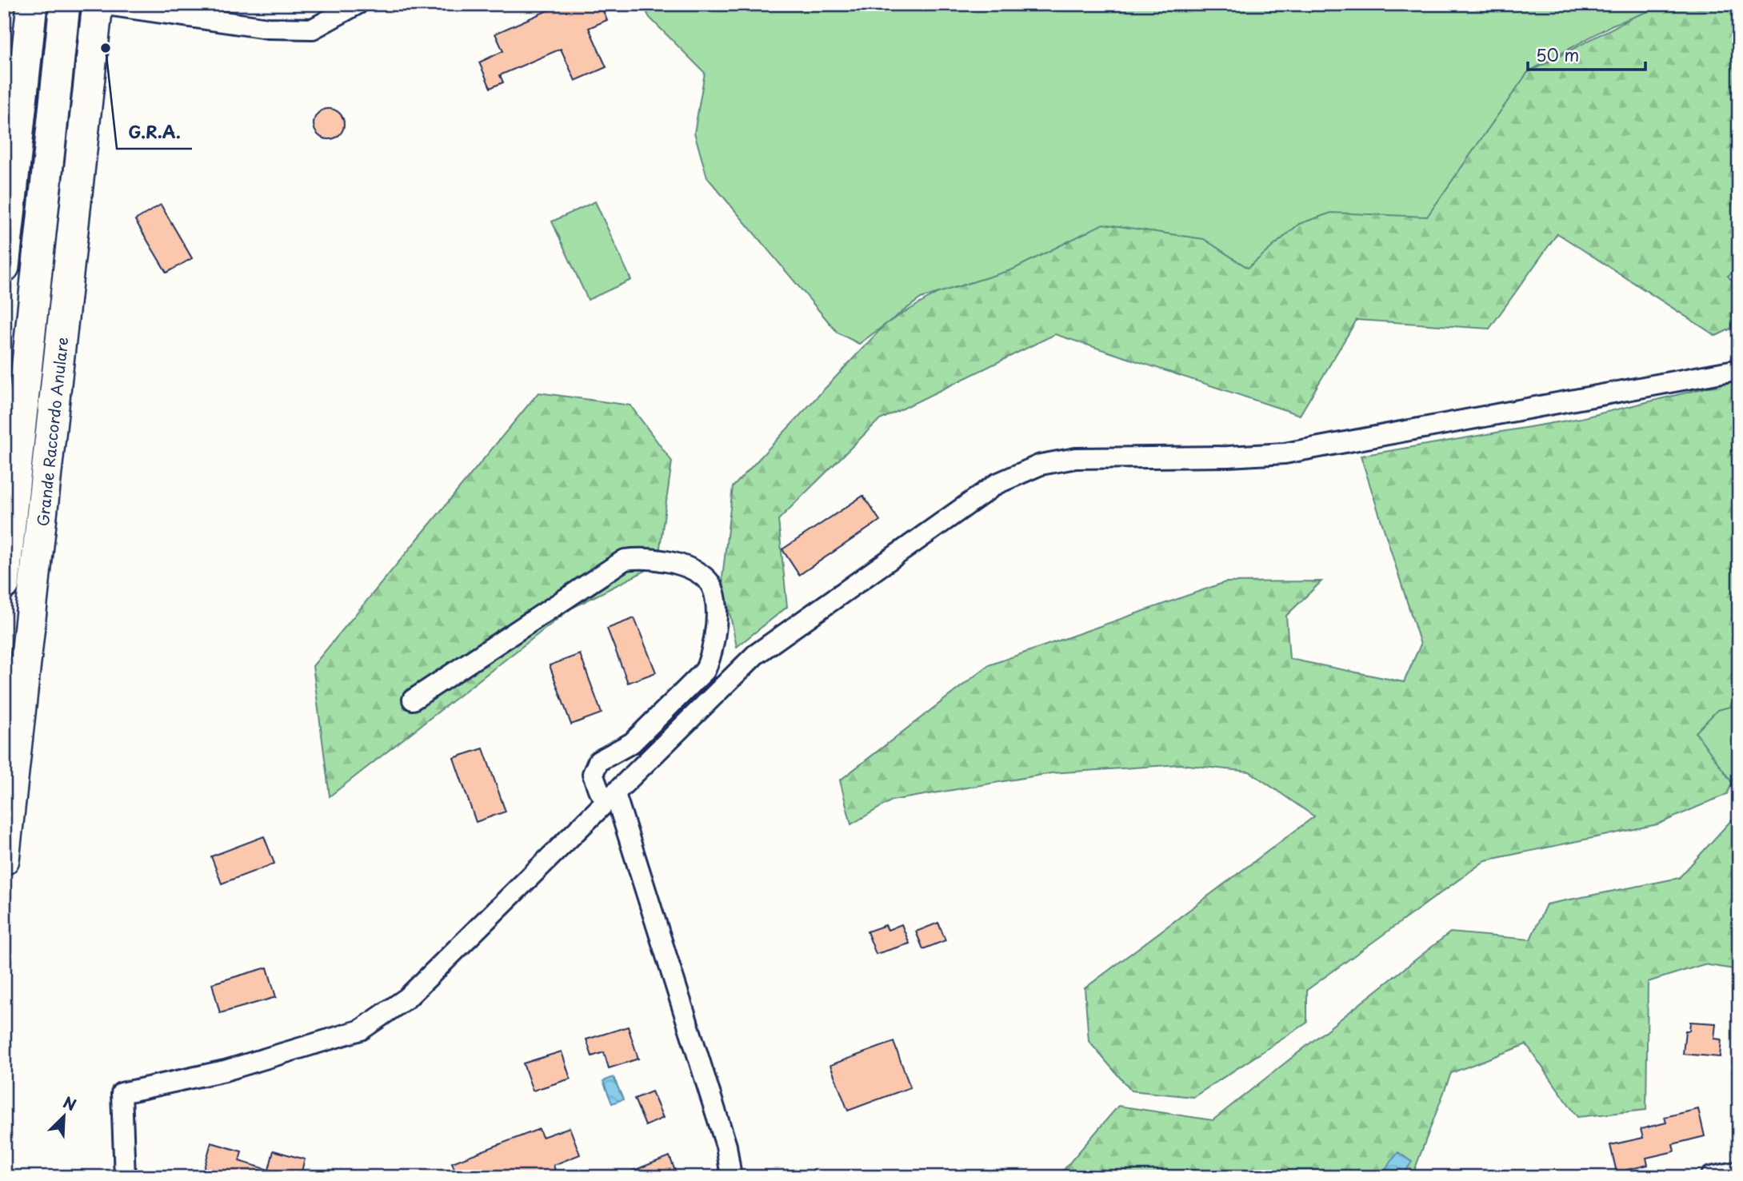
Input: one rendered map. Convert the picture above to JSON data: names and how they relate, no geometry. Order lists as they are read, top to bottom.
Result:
{
  "streets": {
    "highway": ["Grande Raccordo Anulare"]
  },
  "places": ["G.R.A."],
  "scale_bar": "50 m",
  "north": "top right"
}
